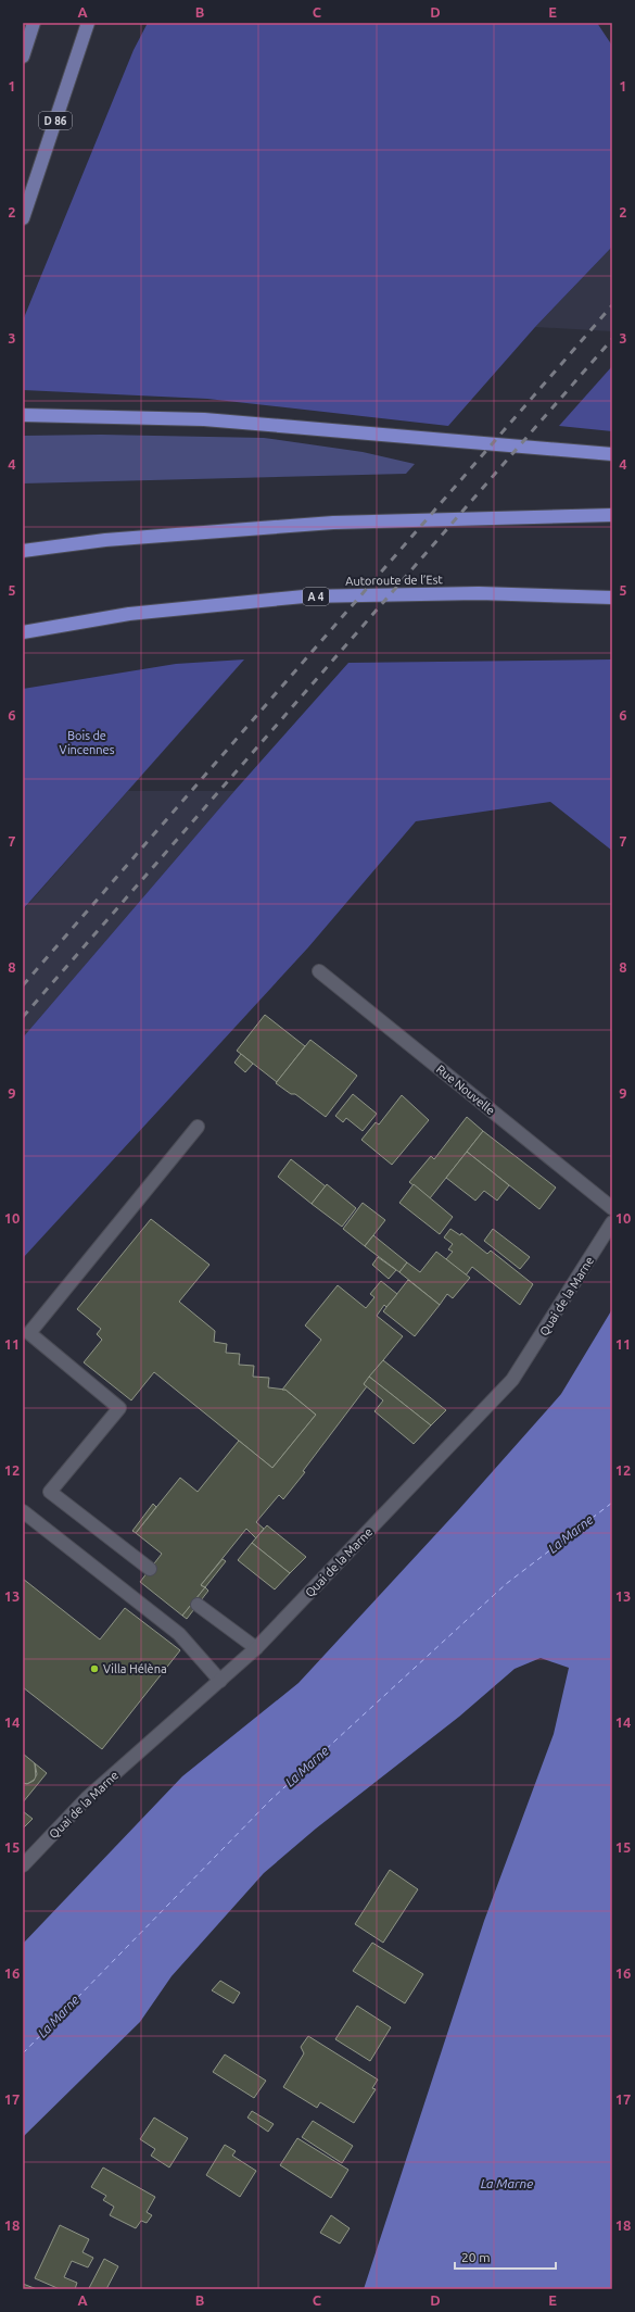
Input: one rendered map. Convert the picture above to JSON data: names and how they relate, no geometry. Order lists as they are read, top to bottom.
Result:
{
  "streets": {
    "highway": ["Autoroute de l’Est", "A 4"],
    "main road": ["D 86"],
    "street": ["Rue Nouvelle", "Quai de la Marne"]
  },
  "water": ["La Marne"],
  "parks": ["Bois de Vincennes"],
  "places": ["Villa Hélèna"],
  "scale_bar": "20 m",
  "grid": {
    "columns": [
      "A",
      "B",
      "C",
      "D",
      "E"
    ],
    "rows": [
      "1",
      "2",
      "3",
      "4",
      "5",
      "6",
      "7",
      "8",
      "9",
      "10",
      "11",
      "12",
      "13",
      "14",
      "15",
      "16",
      "17",
      "18"
    ]
  }
}
